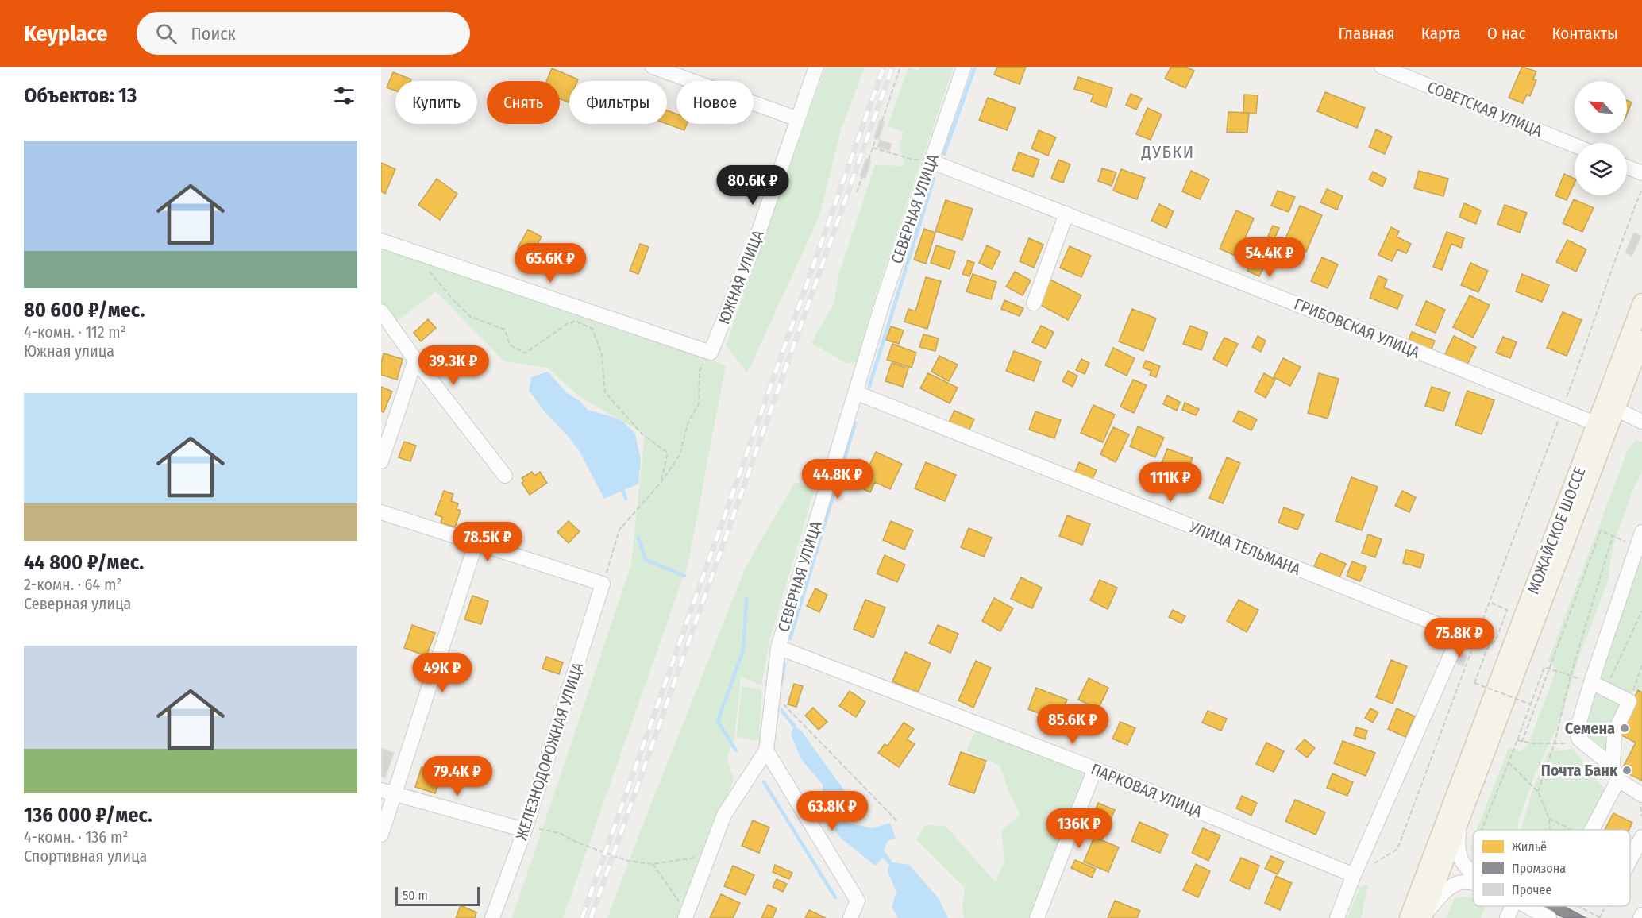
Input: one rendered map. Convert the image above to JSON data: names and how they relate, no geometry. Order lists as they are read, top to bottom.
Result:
{
  "streets": {
    "main road": ["МОЖАЙСКОЕ ШОССЕ"],
    "street": [
      "СОВЕТСКАЯ УЛИЦА",
      "СЕВЕРНАЯ УЛИЦА",
      "ЮЖНАЯ УЛИЦА",
      "ГРИБОВСКАЯ УЛИЦА",
      "УЛИЦА ТЕЛЬМАНА",
      "ЖЕЛЕЗНОДОРОЖНАЯ УЛИЦА",
      "ПАРКОВАЯ УЛИЦА"
    ]
  },
  "crossings": [
    ["СЕВЕРНАЯ УЛИЦА", "ГРИБОВСКАЯ УЛИЦА"],
    ["СЕВЕРНАЯ УЛИЦА", "УЛИЦА ТЕЛЬМАНА"],
    ["СЕВЕРНАЯ УЛИЦА", "ПАРКОВАЯ УЛИЦА"],
    ["ГРИБОВСКАЯ УЛИЦА", "МОЖАЙСКОЕ ШОССЕ"]
  ],
  "districts": ["ДУБКИ"],
  "places": ["Семена", "Почта Банк"],
  "legend": ["Жильё", "Промзона", "Прочее"],
  "scale_bar": "50 m",
  "north": "top left",
  "page": {
    "header": "Keyplace",
    "search": "Поиск",
    "nav": [
      "Главная",
      "Карта",
      "О нас",
      "Контакты"
    ],
    "heading": "Объектов: 13",
    "chip": [
      "Купить",
      "Снять",
      "Фильтры",
      "Новое"
    ],
    "list": [
      {
        "name": "80 600 ₽/мес.",
        "note": "4-комн. · 112 m² · Южная улица"
      },
      {
        "name": "44 800 ₽/мес.",
        "note": "2-комн. · 64 m² · Северная улица"
      },
      {
        "name": "136 000 ₽/мес.",
        "note": "4-комн. · 136 m² · Спортивная улица"
      }
    ],
    "price": [
      "80.6K ₽",
      "54.4K ₽",
      "65.6K ₽",
      "39.3K ₽",
      "44.8K ₽",
      "111K ₽",
      "78.5K ₽",
      "75.8K ₽",
      "49K ₽",
      "85.6K ₽",
      "79.4K ₽",
      "63.8K ₽",
      "136K ₽"
    ],
    "scale": "50 m"
  }
}
